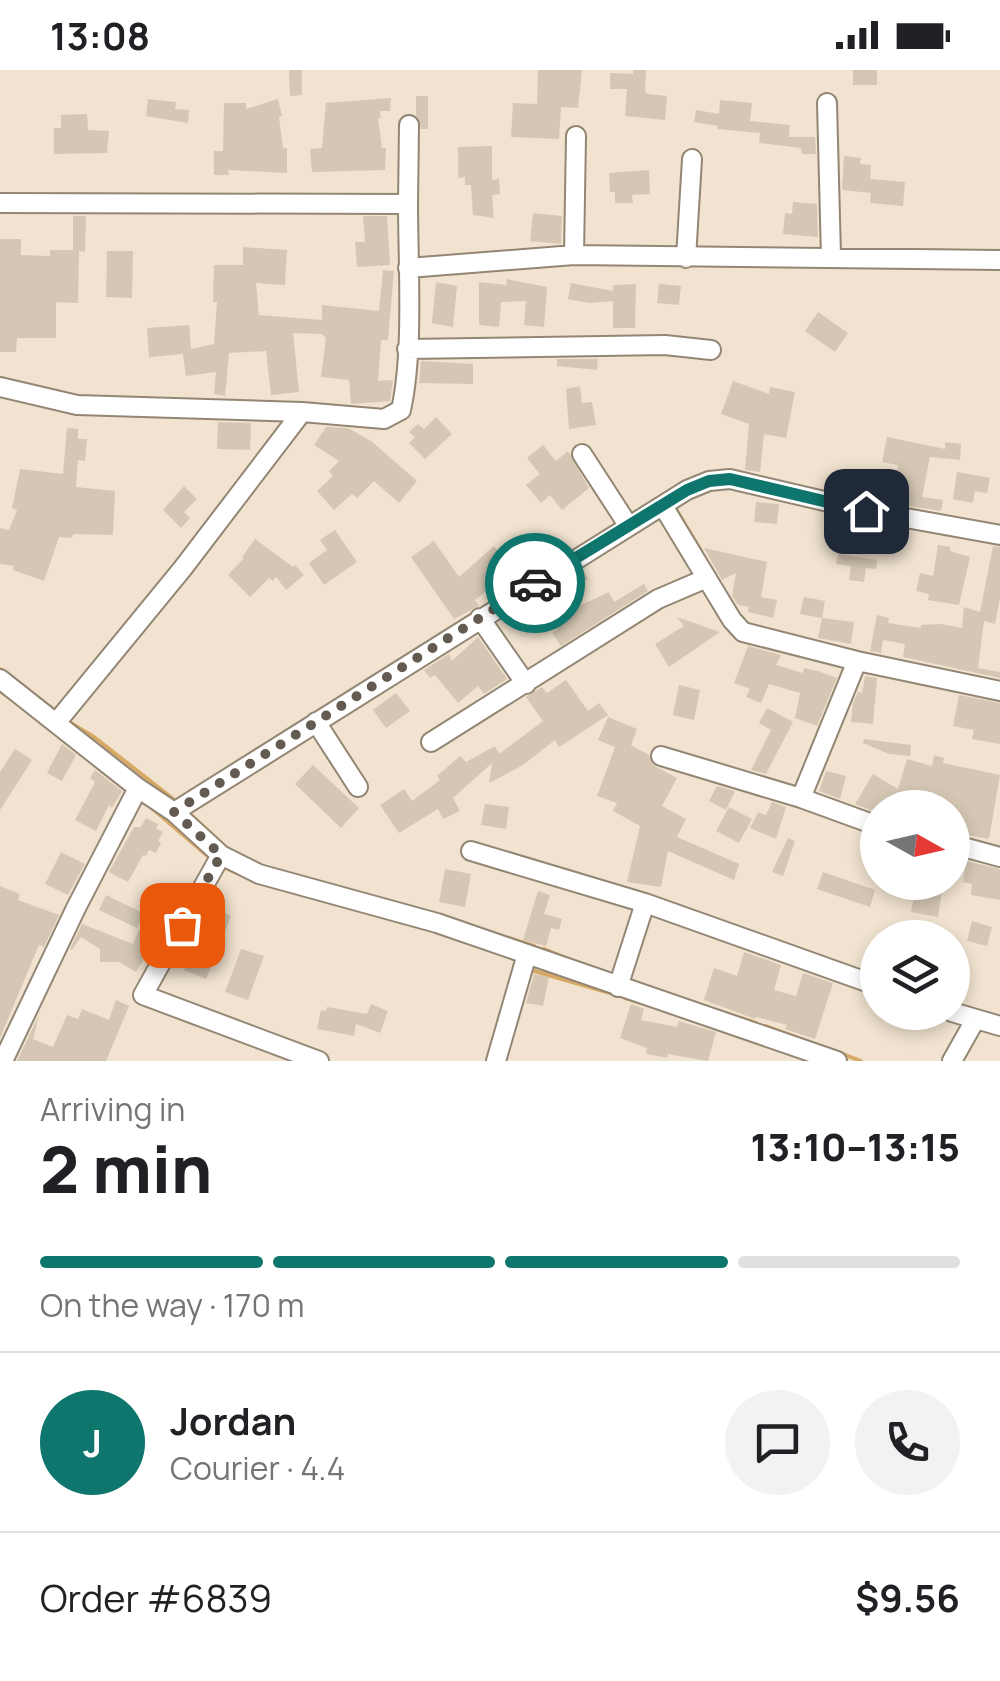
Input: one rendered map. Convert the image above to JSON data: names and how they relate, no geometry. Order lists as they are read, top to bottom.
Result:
{
  "north": "right",
  "page": {
    "status": "13:08",
    "heading": ["2 min", "Arriving in", "13:10–13:15"],
    "panel": [
      "Jordan",
      "Courier · 4.4",
      "Order #6839",
      "$9.56"
    ],
    "bar": "On the way · 170 m",
    "round": "J"
  }
}
